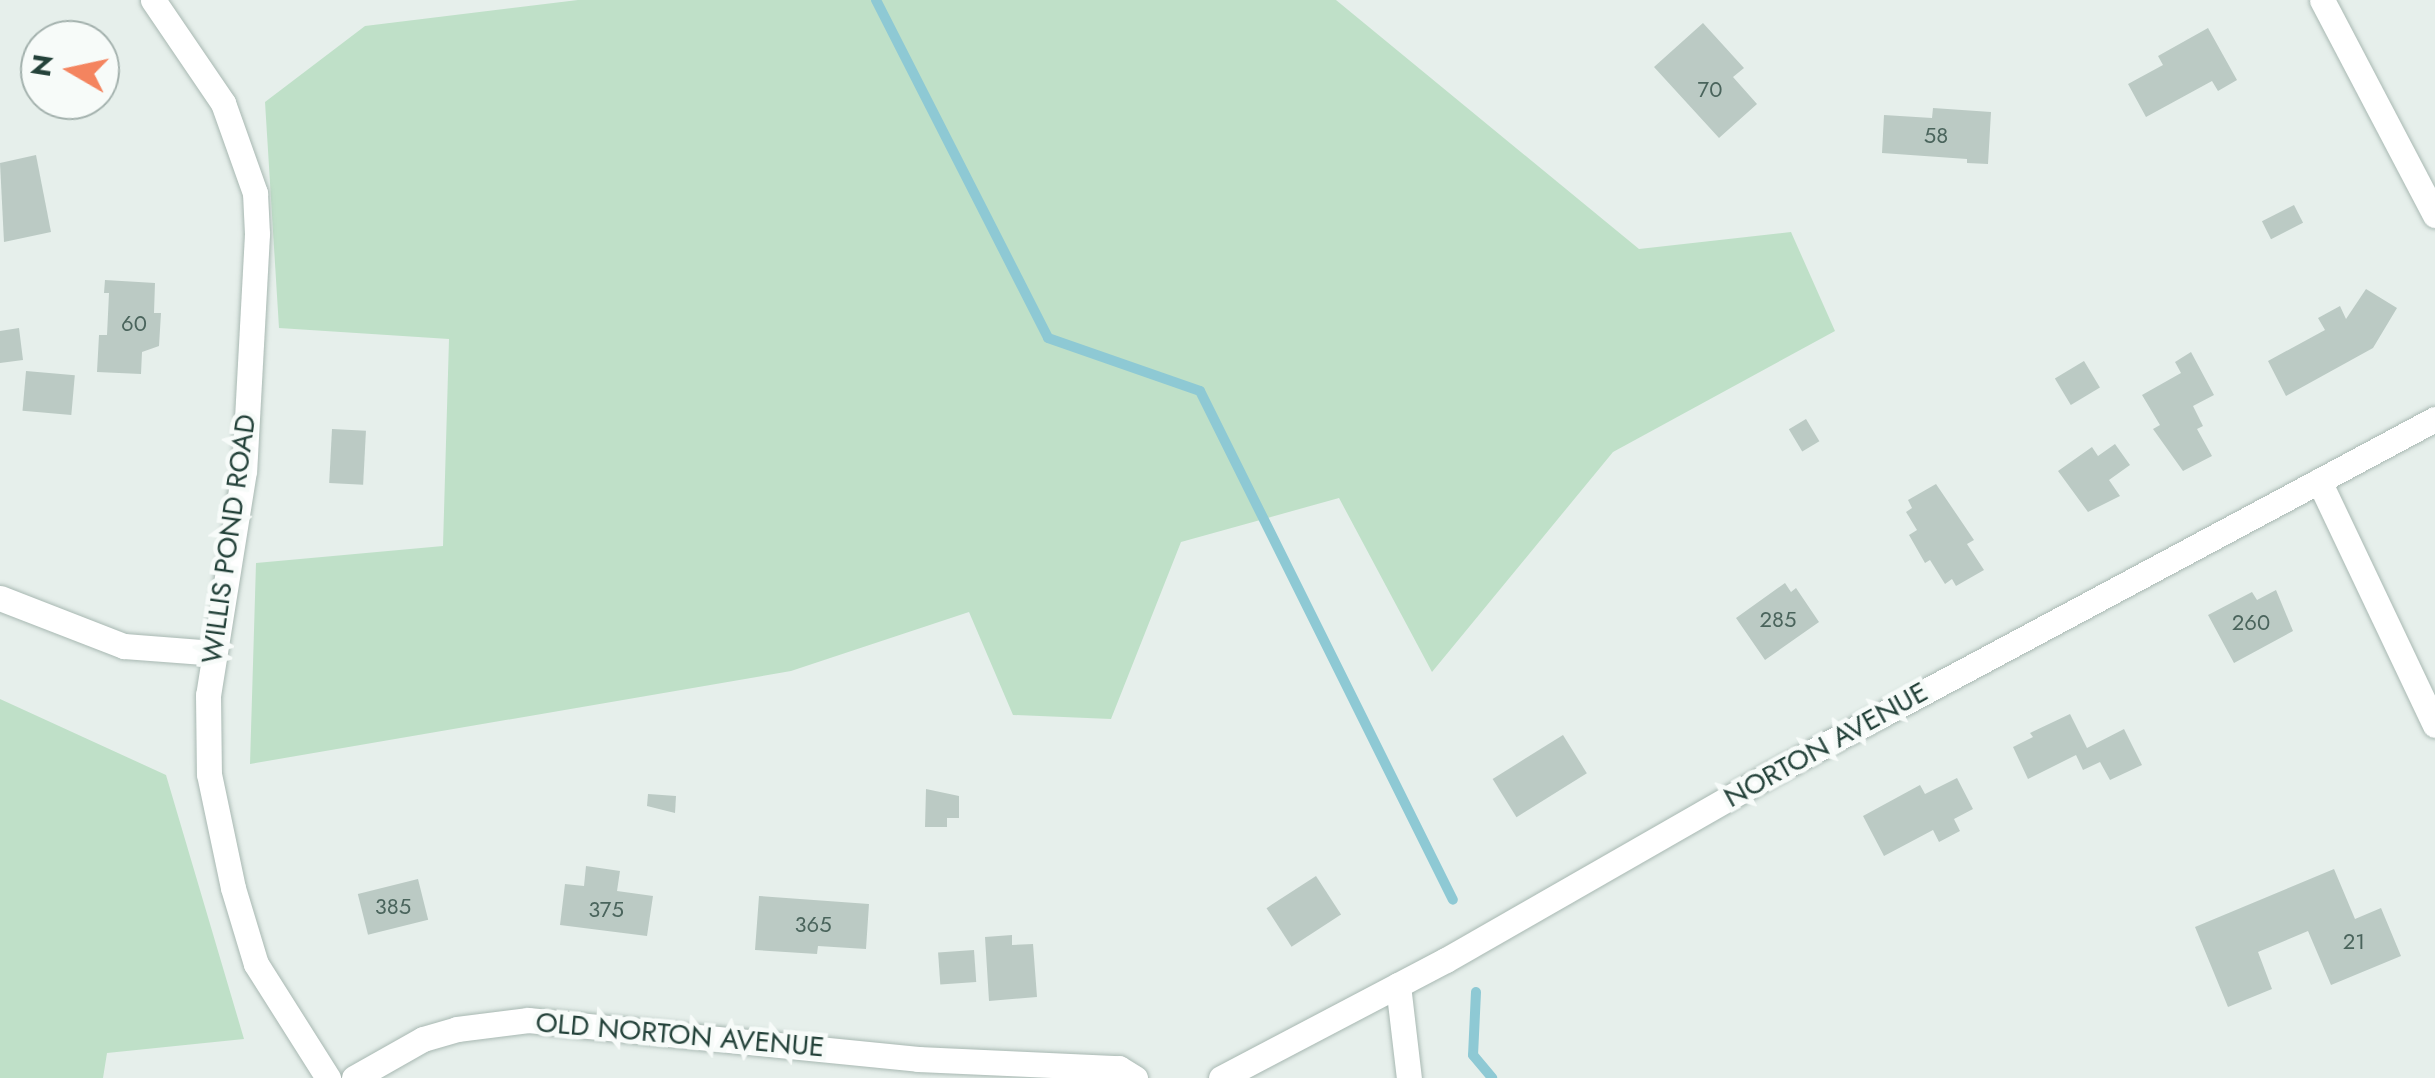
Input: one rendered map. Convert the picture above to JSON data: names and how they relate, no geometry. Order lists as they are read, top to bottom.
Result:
{
  "streets": {
    "street": ["WILLIS POND ROAD", "NORTON AVENUE", "OLD NORTON AVENUE"]
  },
  "house_numbers": [
    "70",
    "58",
    "60",
    "285",
    "260",
    "385",
    "375",
    "365",
    "21"
  ],
  "north": "left"
}
